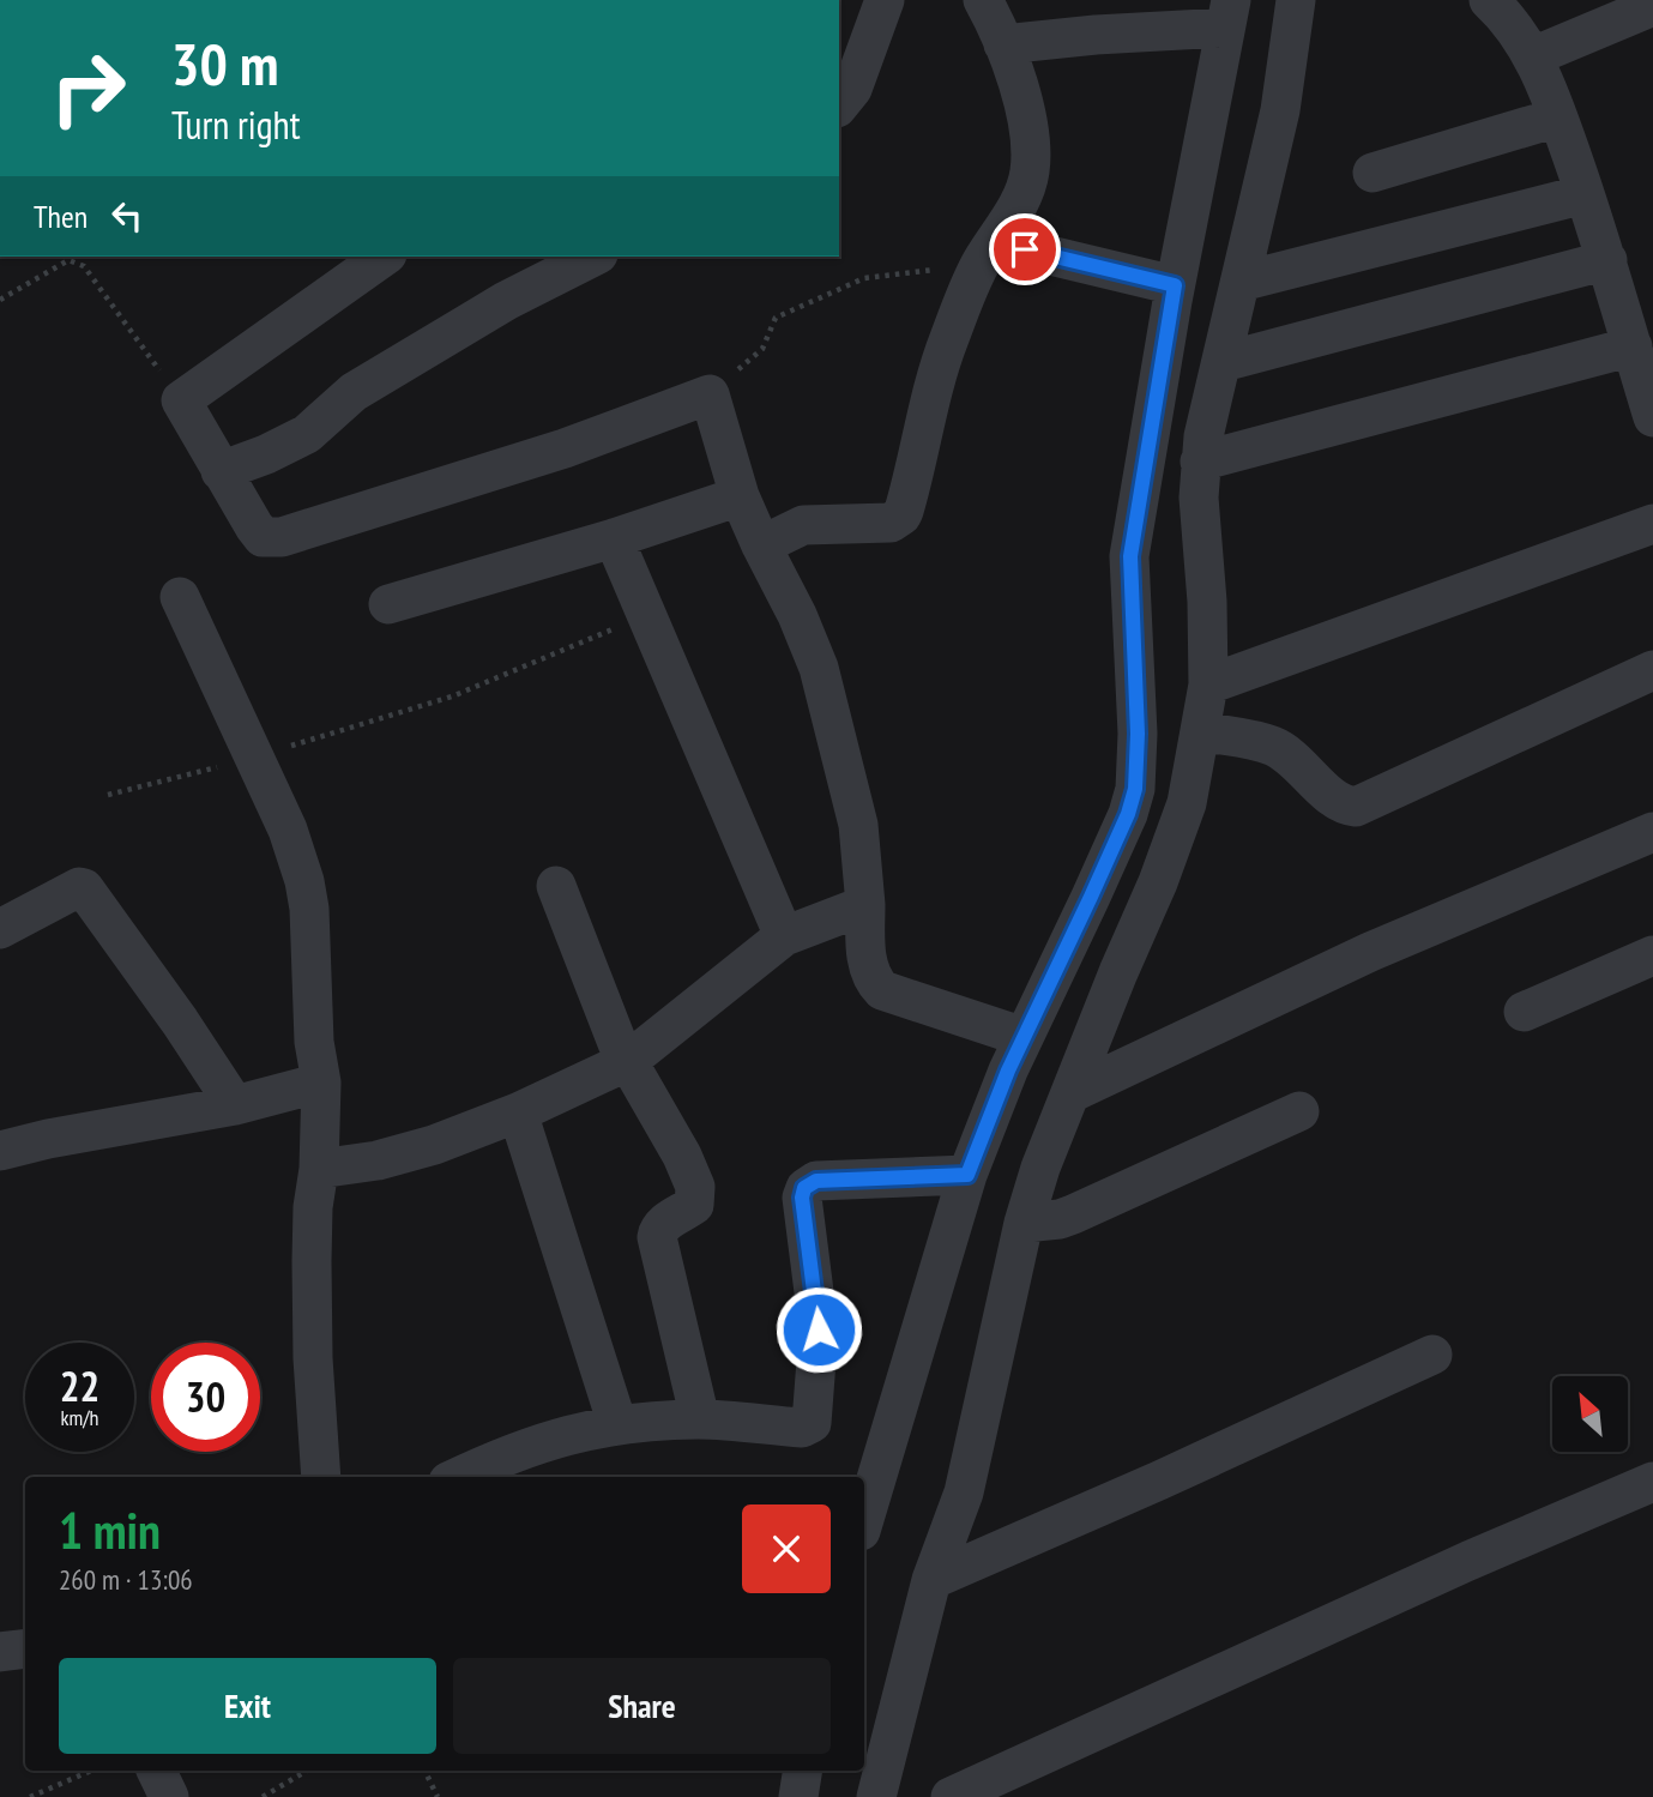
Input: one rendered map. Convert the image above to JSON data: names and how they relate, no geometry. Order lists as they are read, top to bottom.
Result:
{
  "north": "top left",
  "page": {
    "turn": ["30 m", "Turn right"],
    "then": "Then",
    "speed": "22 km/h",
    "limit": "30",
    "heading": ["1 min", "260 m · 13:06"],
    "buttons": ["Exit", "Share"]
  }
}
